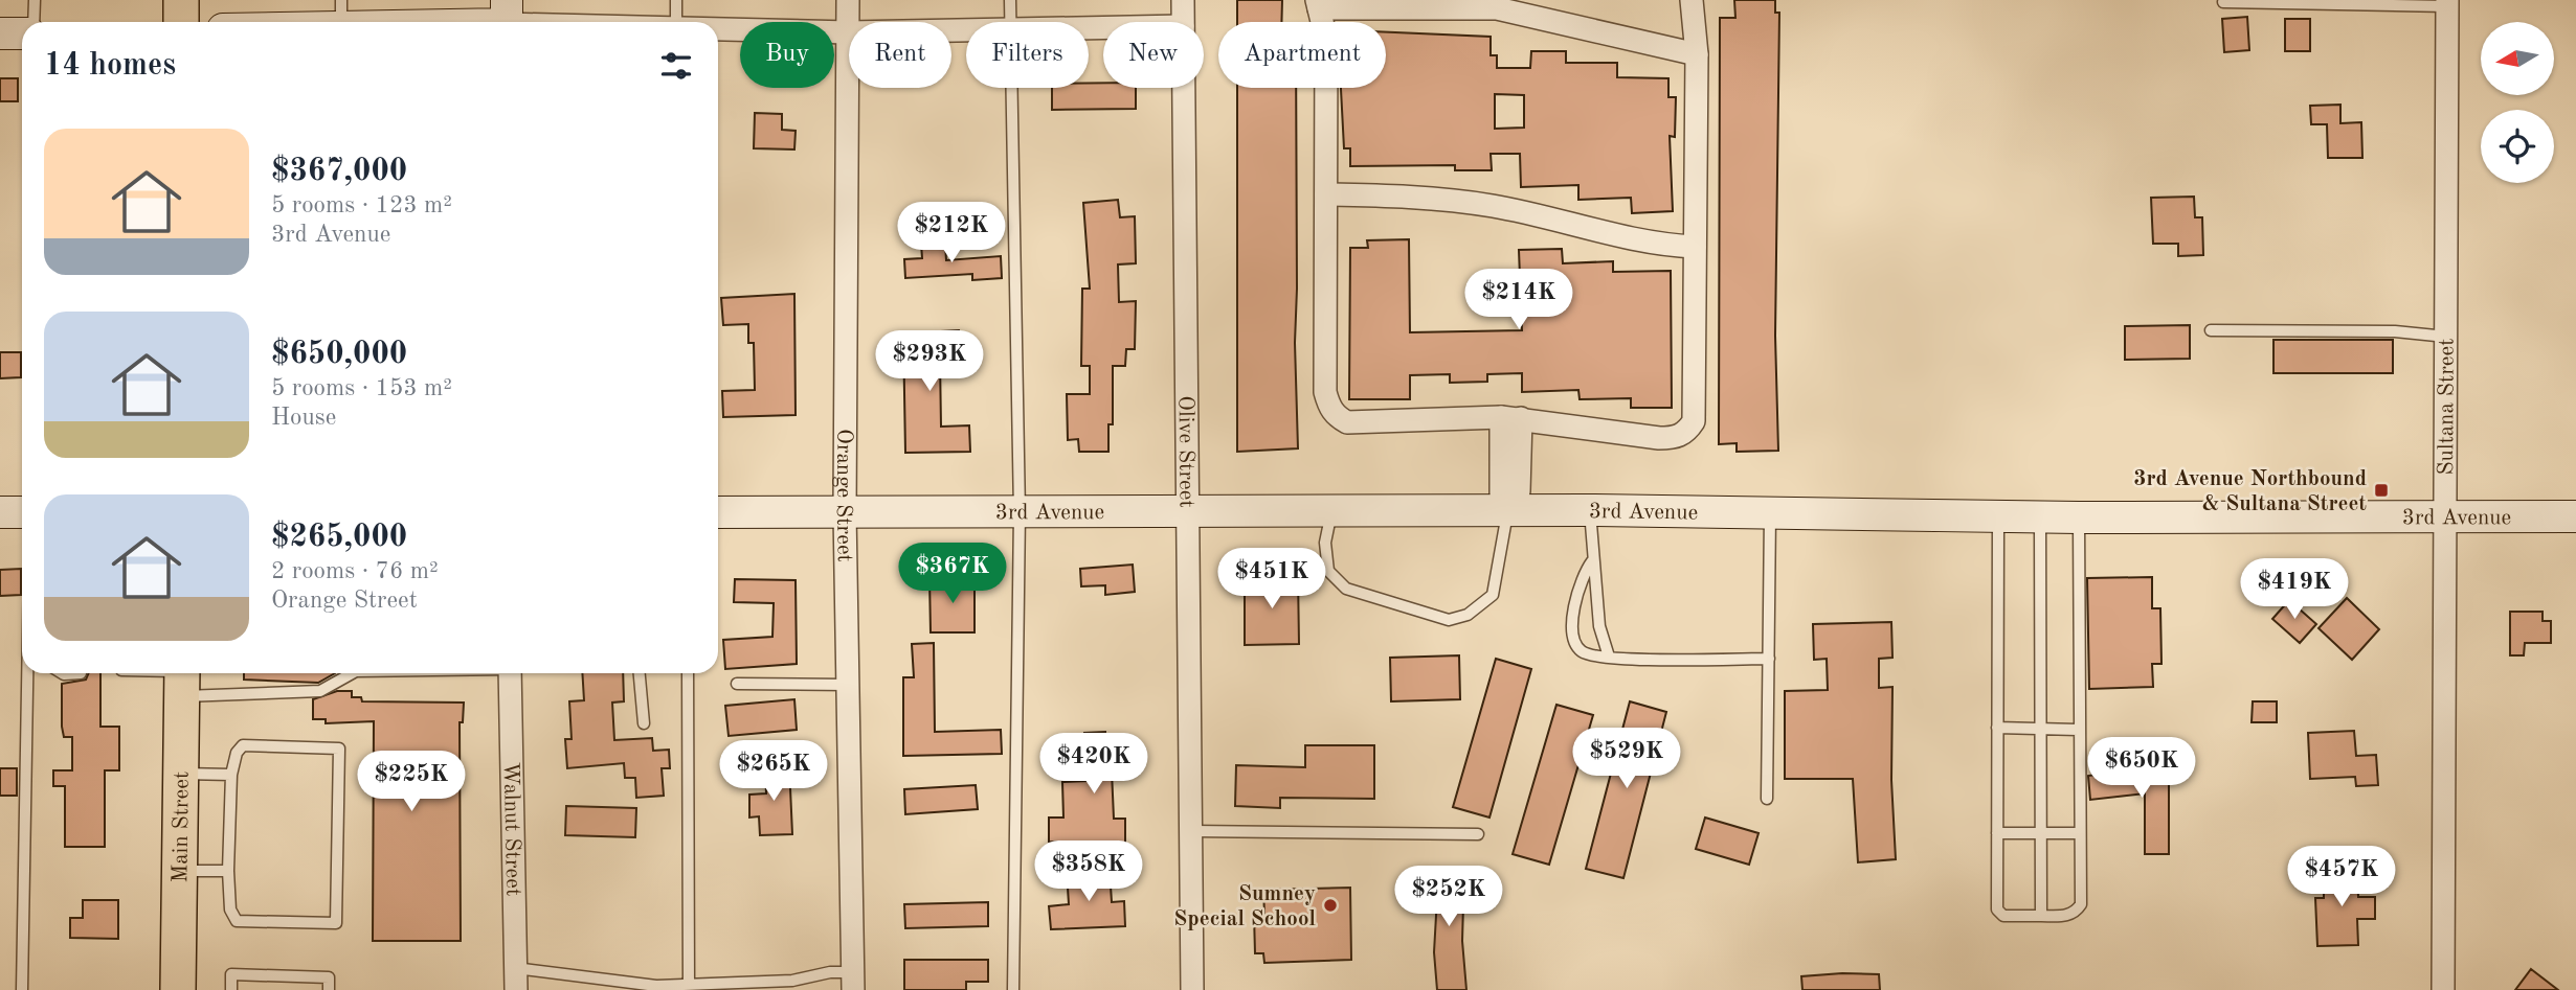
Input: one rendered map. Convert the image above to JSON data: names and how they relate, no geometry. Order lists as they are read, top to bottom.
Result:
{
  "streets": {
    "main road": ["Main Street"],
    "street": [
      "Sultana Street",
      "Olive Street",
      "Orange Street",
      "3rd Avenue",
      "Walnut Street"
    ]
  },
  "crossings": [
    ["Sultana Street", "3rd Avenue"],
    ["Olive Street", "3rd Avenue"],
    ["Orange Street", "3rd Avenue"]
  ],
  "places": {
    "transit": ["3rd Avenue Northbound & Sultana Street"],
    "other": ["Sumney Special School"]
  },
  "north": "left",
  "page": {
    "chip": [
      "Buy",
      "Rent",
      "Filters",
      "New",
      "Apartment"
    ],
    "heading": "14 homes",
    "list": [
      {
        "name": "$367,000",
        "note": "5 rooms · 123 m² · 3rd Avenue"
      },
      {
        "name": "$650,000",
        "note": "5 rooms · 153 m² · House"
      },
      {
        "name": "$265,000",
        "note": "2 rooms · 76 m² · Orange Street"
      }
    ],
    "price": [
      "$212K",
      "$214K",
      "$293K",
      "$367K",
      "$451K",
      "$419K",
      "$529K",
      "$420K",
      "$650K",
      "$265K",
      "$225K",
      "$358K",
      "$457K",
      "$252K"
    ]
  }
}
